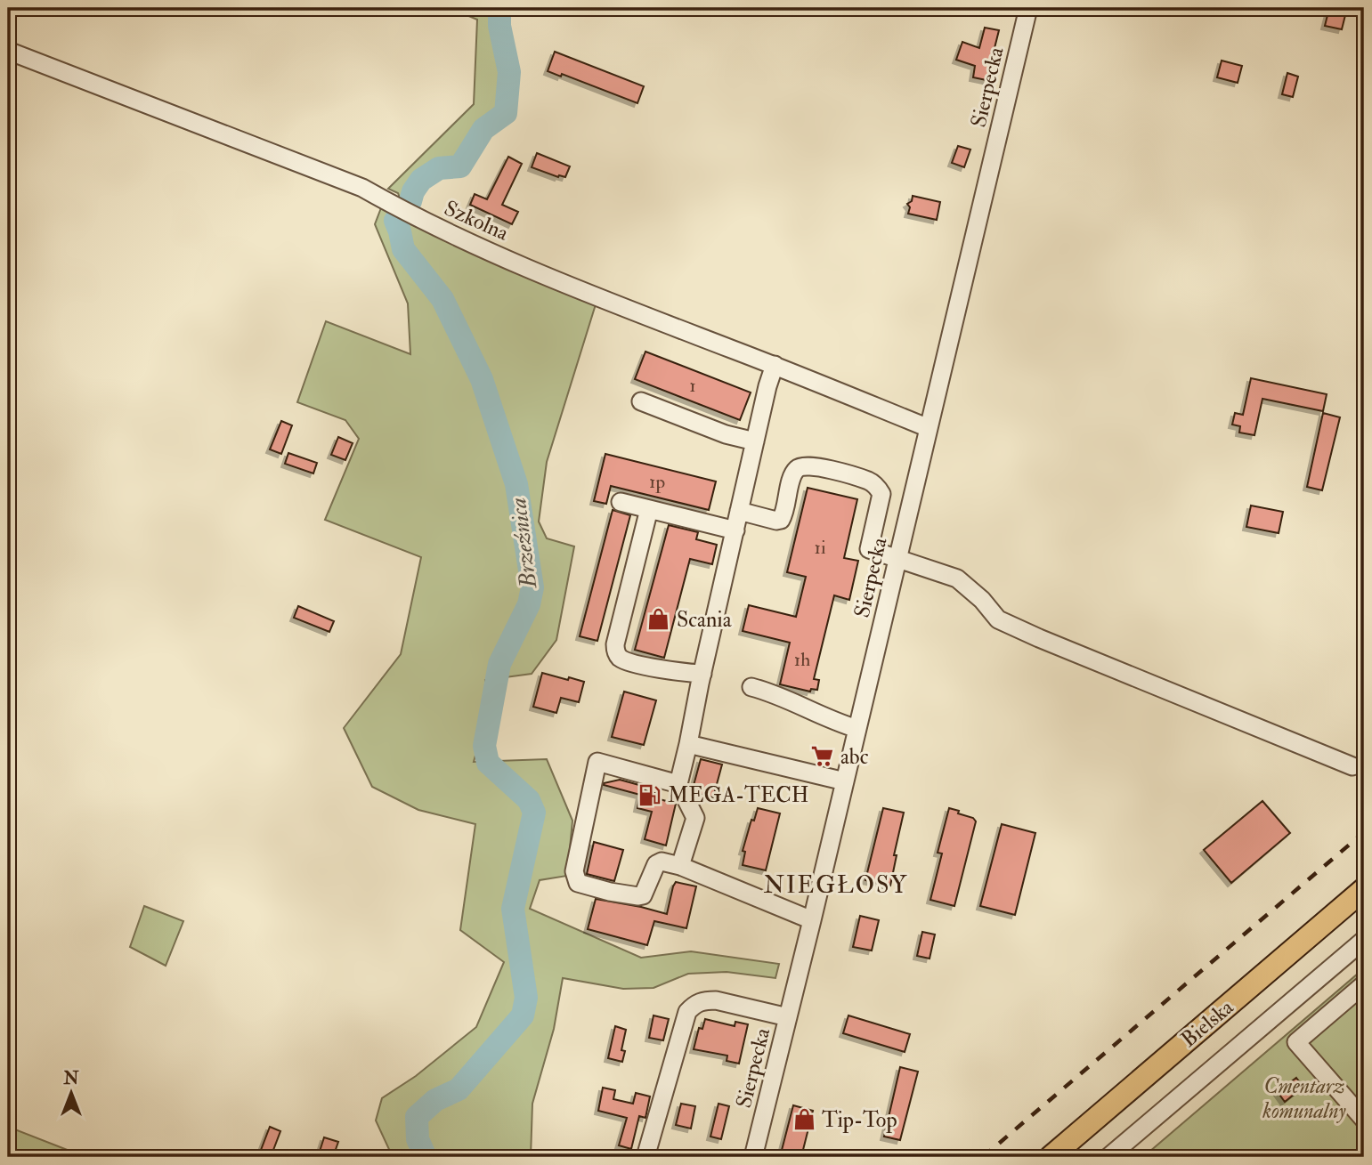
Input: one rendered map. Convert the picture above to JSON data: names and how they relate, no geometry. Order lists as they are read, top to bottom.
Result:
{
  "streets": {
    "main road": ["Bielska"],
    "street": ["Sierpecka", "Szkolna"]
  },
  "crossings": [
    ["Sierpecka", "Szkolna"]
  ],
  "districts": ["NIEGŁOSY"],
  "water": ["Brzeźnica"],
  "parks": ["Cmentarz komunalny"],
  "places": {
    "shop": ["Scania", "Tip-Top"],
    "supermarket": ["abc"],
    "fuel station": ["MEGA-TECH"]
  },
  "house_numbers": [
    "1",
    "1p",
    "1i",
    "1h"
  ],
  "north": "top"
}
